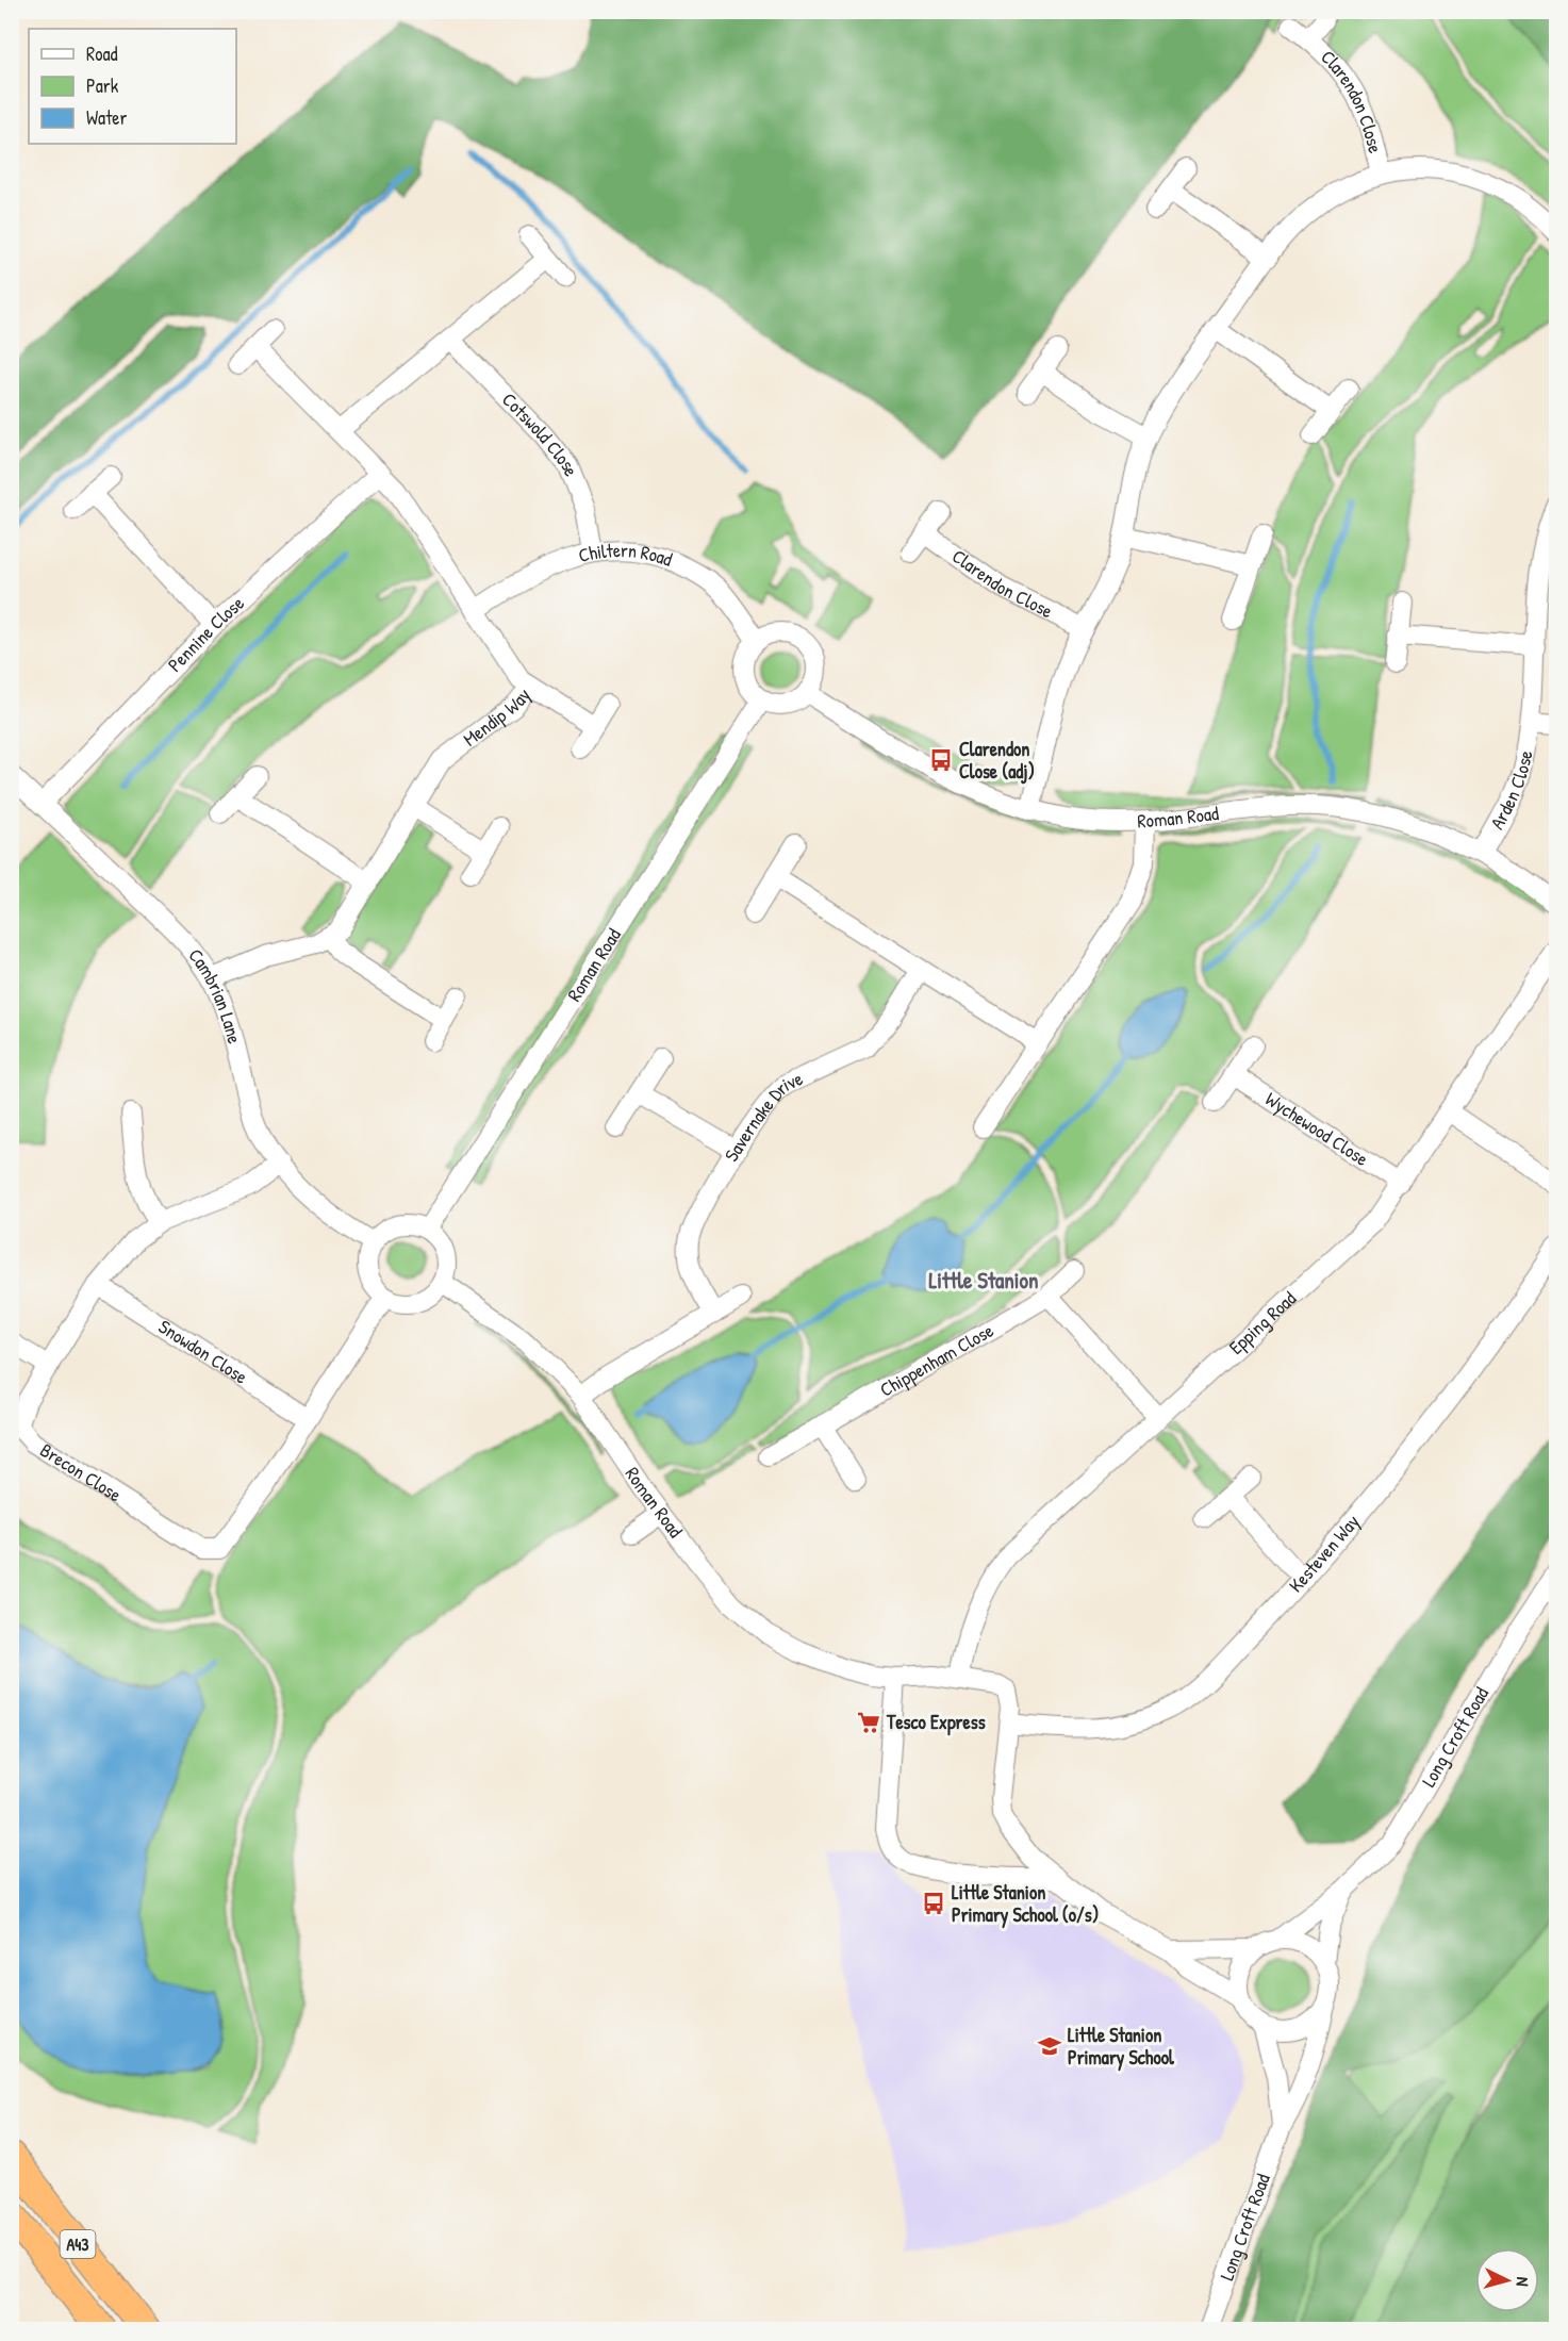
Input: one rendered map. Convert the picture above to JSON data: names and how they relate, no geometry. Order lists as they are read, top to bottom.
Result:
{
  "streets": {
    "highway": ["A43"],
    "street": [
      "Clarendon Close",
      "Cotswold Close",
      "Chiltern Road",
      "Pennine Close",
      "Mendip Way",
      "Arden Close",
      "Roman Road",
      "Cambrian Lane",
      "Savernake Drive",
      "Wychewood Close",
      "Epping Road",
      "Snowdon Close",
      "Chippenham Close",
      "Brecon Close",
      "Kesteven Way",
      "Long Croft Road"
    ]
  },
  "crossings": [
    ["Clarendon Close", "Roman Road"],
    ["Cotswold Close", "Chiltern Road"],
    ["Chiltern Road", "Mendip Way"],
    ["Chiltern Road", "Roman Road"],
    ["Pennine Close", "Mendip Way"],
    ["Pennine Close", "Cambrian Lane"],
    ["Arden Close", "Roman Road"],
    ["Roman Road", "Cambrian Lane"],
    ["Roman Road", "Epping Road"],
    ["Roman Road", "Brecon Close"],
    ["Roman Road", "Kesteven Way"],
    ["Roman Road", "Long Croft Road"],
    ["Cambrian Lane", "Brecon Close"],
    ["Wychewood Close", "Epping Road"],
    ["Snowdon Close", "Brecon Close"]
  ],
  "districts": ["Little Stanion"],
  "places": {
    "bus stop": ["Clarendon Close (adj)", "Little Stanion Primary School (o/s)"],
    "supermarket": ["Tesco Express"],
    "school or university": ["Little Stanion Primary School"]
  },
  "legend": ["Road", "Park", "Water"],
  "north": "right"
}
